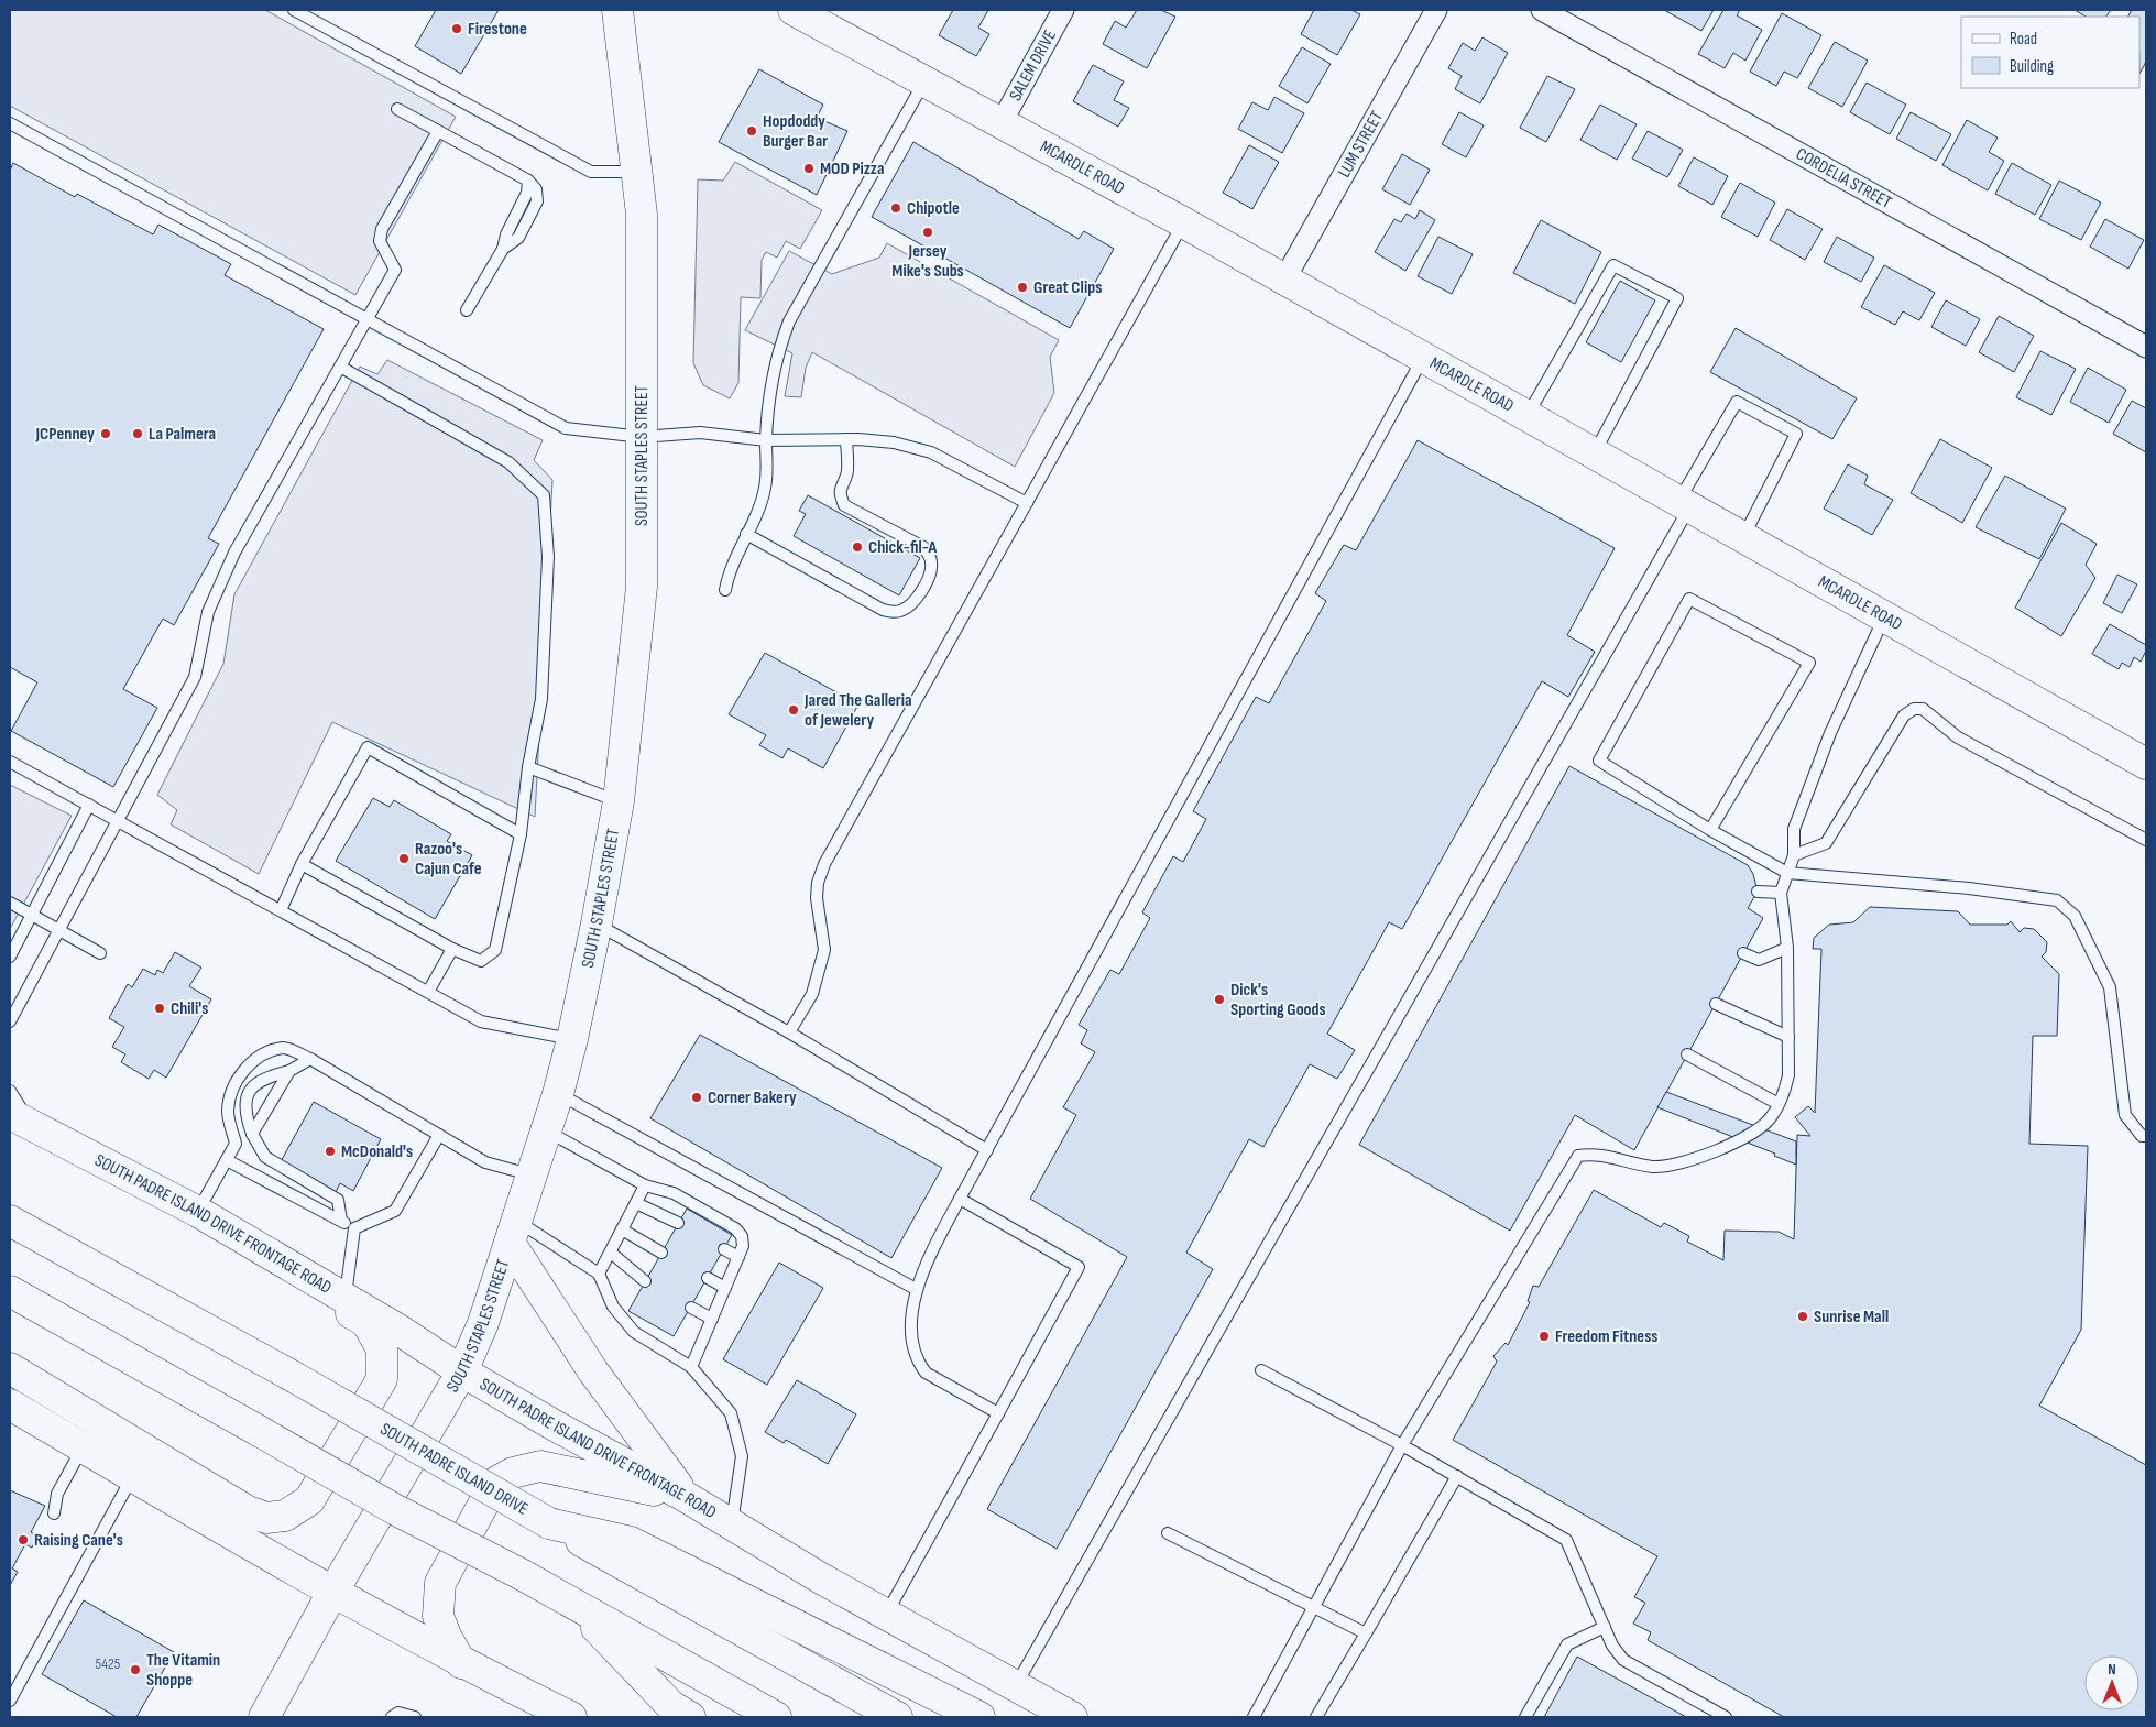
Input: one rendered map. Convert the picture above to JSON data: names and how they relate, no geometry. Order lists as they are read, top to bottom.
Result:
{
  "streets": {
    "main road": [
      "MCARDLE ROAD",
      "SOUTH STAPLES STREET",
      "SOUTH PADRE ISLAND DRIVE FRONTAGE ROAD",
      "SOUTH PADRE ISLAND DRIVE"
    ],
    "street": ["SALEM DRIVE", "LUM STREET", "CORDELIA STREET"]
  },
  "crossings": [
    ["SALEM DRIVE", "MCARDLE ROAD"],
    ["LUM STREET", "MCARDLE ROAD"],
    ["SOUTH STAPLES STREET", "SOUTH PADRE ISLAND DRIVE FRONTAGE ROAD"]
  ],
  "places": [
    "Firestone",
    "Hopdoddy Burger Bar",
    "MOD Pizza",
    "Chipotle",
    "Jersey Mike's Subs",
    "Great Clips",
    "JCPenney",
    "La Palmera",
    "Chick-fil-A",
    "Jared The Galleria of Jewelery",
    "Razoo's Cajun Cafe",
    "Dick's Sporting Goods",
    "Chili's",
    "Corner Bakery",
    "McDonald's",
    "Sunrise Mall",
    "Freedom Fitness",
    "Raising Cane's",
    "The Vitamin Shoppe"
  ],
  "house_numbers": ["5425"],
  "legend": ["Road", "Building"],
  "north": "top"
}
